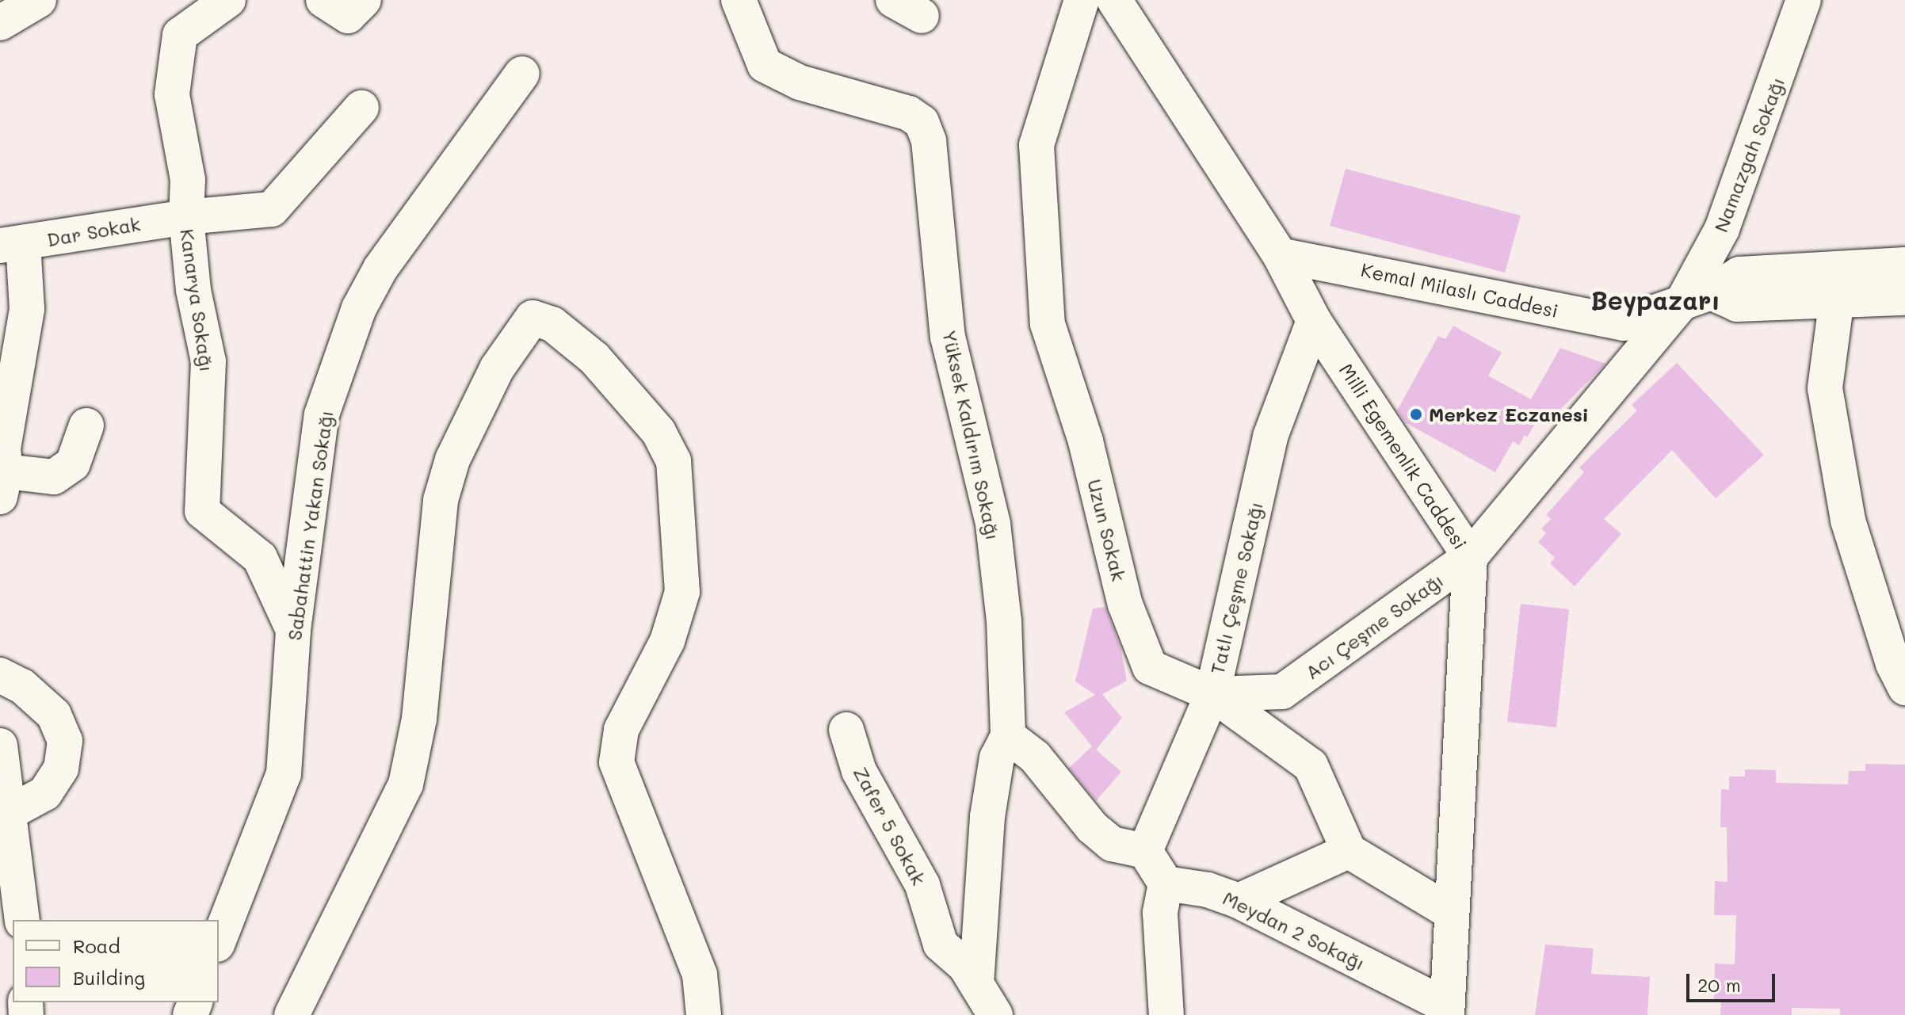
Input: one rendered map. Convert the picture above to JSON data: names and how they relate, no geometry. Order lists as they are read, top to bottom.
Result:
{
  "streets": {
    "street": [
      "Namazgah Sokağı",
      "Dar Sokak",
      "Kemal Milaslı Caddesi",
      "Kanarya Sokağı",
      "Yüksek Kaldırım Sokağı",
      "Milli Egemenlik Caddesi",
      "Sabahattin Yakan Sokağı",
      "Uzun Sokak",
      "Tatlı Çeşme Sokağı",
      "Acı Çeşme Sokağı",
      "Zafer 5 Sokak",
      "Meydan 2 Sokağı"
    ]
  },
  "crossings": [
    ["Namazgah Sokağı", "Kemal Milaslı Caddesi"],
    ["Namazgah Sokağı", "Acı Çeşme Sokağı"],
    ["Dar Sokak", "Kanarya Sokağı"],
    ["Kemal Milaslı Caddesi", "Milli Egemenlik Caddesi"],
    ["Kemal Milaslı Caddesi", "Acı Çeşme Sokağı"],
    ["Kanarya Sokağı", "Sabahattin Yakan Sokağı"],
    ["Yüksek Kaldırım Sokağı", "Zafer 5 Sokak"],
    ["Milli Egemenlik Caddesi", "Tatlı Çeşme Sokağı"],
    ["Milli Egemenlik Caddesi", "Acı Çeşme Sokağı"],
    ["Milli Egemenlik Caddesi", "Meydan 2 Sokağı"],
    ["Uzun Sokak", "Tatlı Çeşme Sokağı"],
    ["Uzun Sokak", "Acı Çeşme Sokağı"],
    ["Tatlı Çeşme Sokağı", "Acı Çeşme Sokağı"]
  ],
  "districts": ["Beypazarı"],
  "places": ["Merkez Eczanesi"],
  "legend": ["Road", "Building"],
  "scale_bar": "20 m"
}
